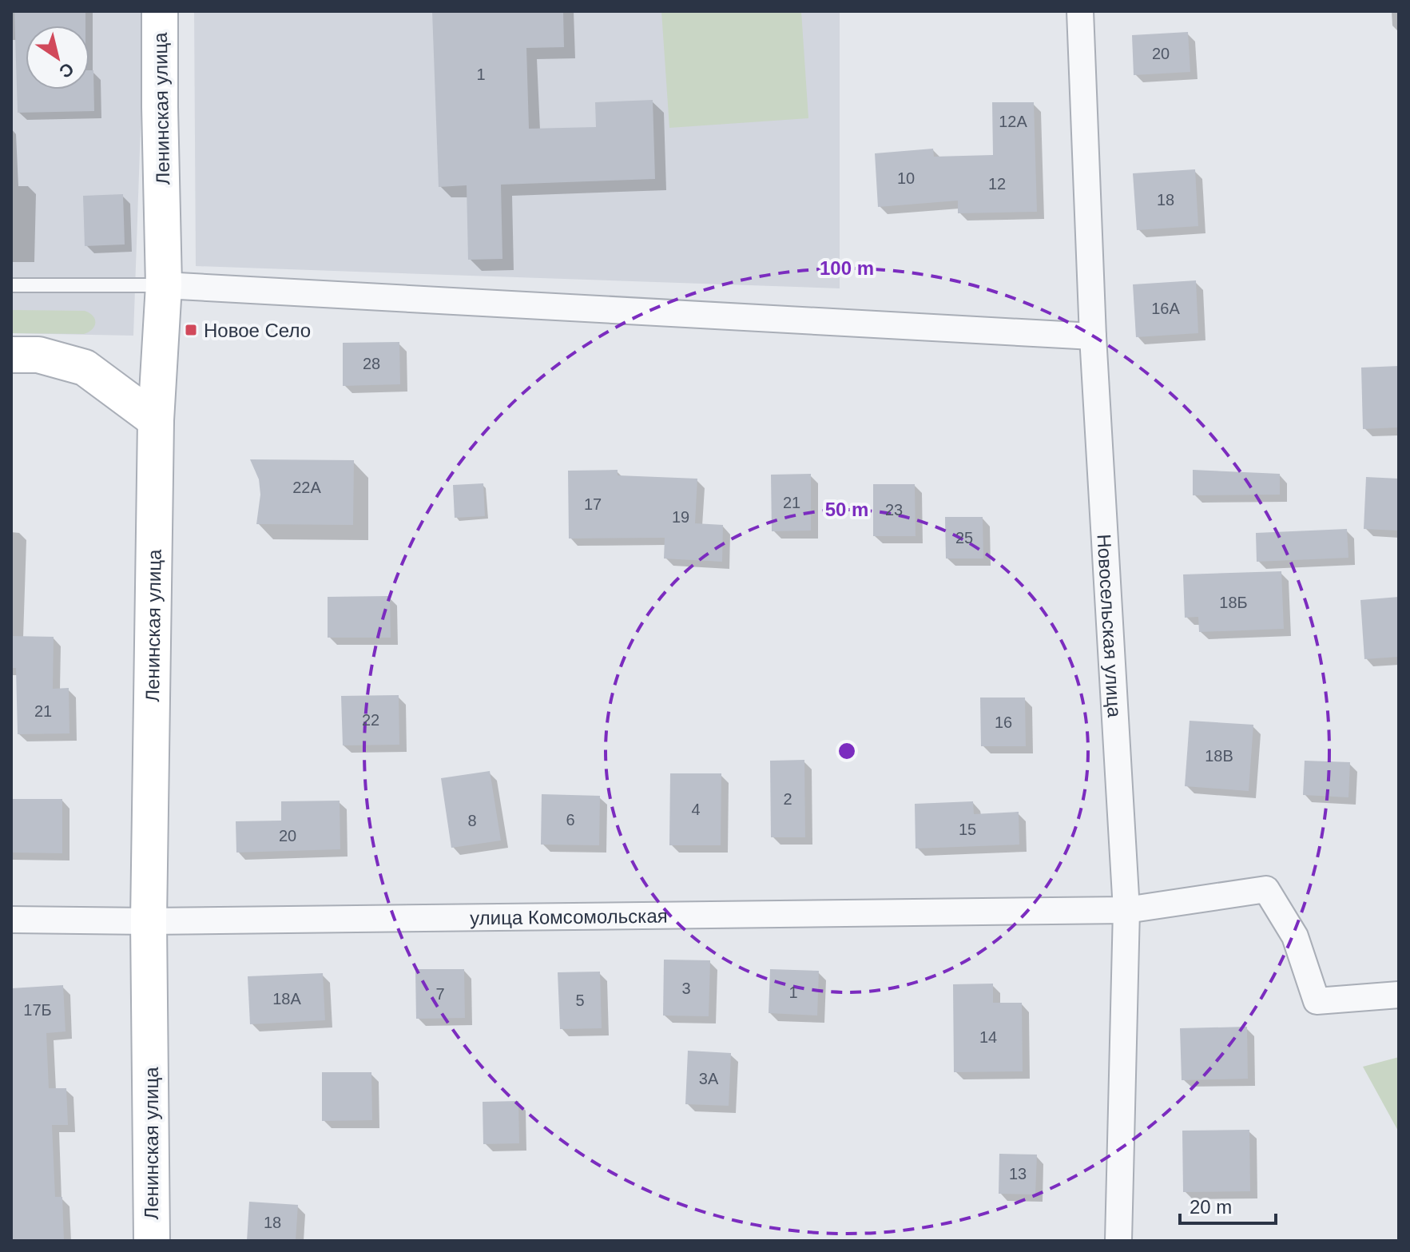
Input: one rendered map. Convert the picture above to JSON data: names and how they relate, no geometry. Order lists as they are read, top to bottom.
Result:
{
  "streets": {
    "street": ["Ленинская улица", "Новосельская улица", "улица Комсомольская"]
  },
  "crossings": [
    ["Ленинская улица", "улица Комсомольская"],
    ["Новосельская улица", "улица Комсомольская"]
  ],
  "places": {
    "transit": ["Новое Село"]
  },
  "house_numbers": [
    "20",
    "1",
    "12А",
    "10",
    "12",
    "18",
    "16А",
    "28",
    "22А",
    "21",
    "17",
    "23",
    "19",
    "25",
    "18Б",
    "21",
    "22",
    "16",
    "18В",
    "2",
    "4",
    "6",
    "8",
    "15",
    "20",
    "3",
    "1",
    "7",
    "18А",
    "5",
    "17Б",
    "14",
    "3А",
    "13",
    "18"
  ],
  "scale_bar": "20 m",
  "north": "bottom right",
  "rings": ["100 m", "50 m"]
}
